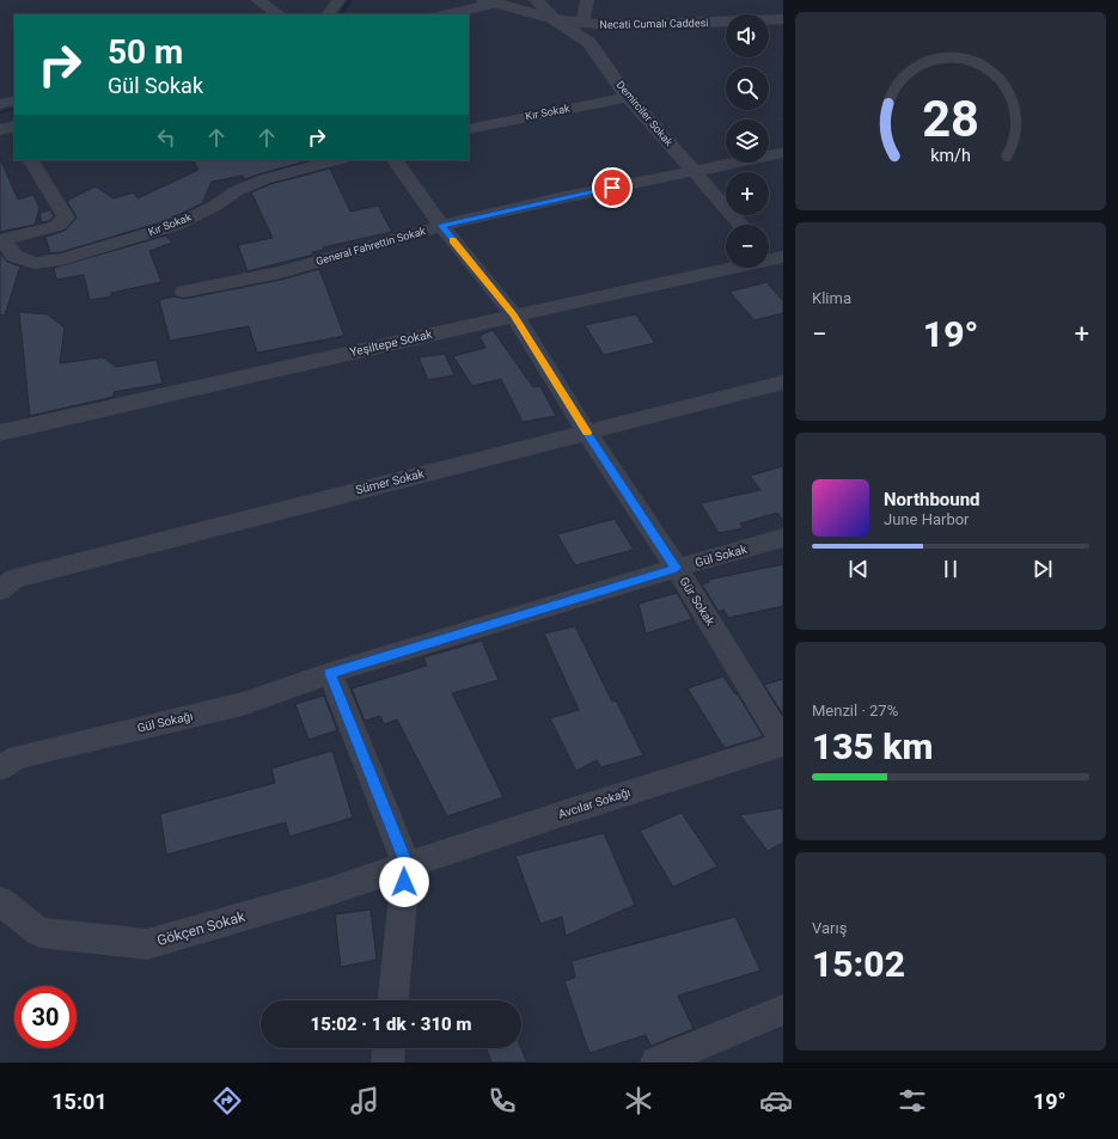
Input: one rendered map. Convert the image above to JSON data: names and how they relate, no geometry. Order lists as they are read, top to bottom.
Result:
{
  "streets": {
    "street": [
      "Necati Cumalı Caddesi",
      "Kır Sokak",
      "Demirciler Sokak",
      "General Fahrettin Sokak",
      "Yeşiltepe Sokak",
      "Sümer Sokak",
      "Gül Sokak",
      "Gür Sokak",
      "Gül Sokağı",
      "Avcılar Sokağı",
      "Gökçen Sokak"
    ]
  },
  "crossings": [
    ["Necati Cumalı Caddesi", "Demirciler Sokak"],
    ["Kır Sokak", "Demirciler Sokak"],
    ["Demirciler Sokak", "General Fahrettin Sokak"],
    ["General Fahrettin Sokak", "Gür Sokak"],
    ["Yeşiltepe Sokak", "Gür Sokak"],
    ["Sümer Sokak", "Gür Sokak"],
    ["Gül Sokak", "Gür Sokak"],
    ["Gül Sokak", "Gül Sokağı"],
    ["Gür Sokak", "Avcılar Sokağı"],
    ["Avcılar Sokağı", "Gökçen Sokak"]
  ],
  "page": {
    "map_buttons": ["+", "−"],
    "turn": ["50 m", "Gül Sokak"],
    "tile": [
      "Klima",
      ["Menzil · 27%", "135 km"],
      ["Varış", "15:02"]
    ],
    "heat": ["−", "19°", "+"],
    "song": ["Northbound", "June Harbor"],
    "limit": "30",
    "trip": "15:02 · 1 dk · 310 m",
    "tabs": ["15:01", "19°"],
    "gauge": ["28", "km/h"]
  }
}
